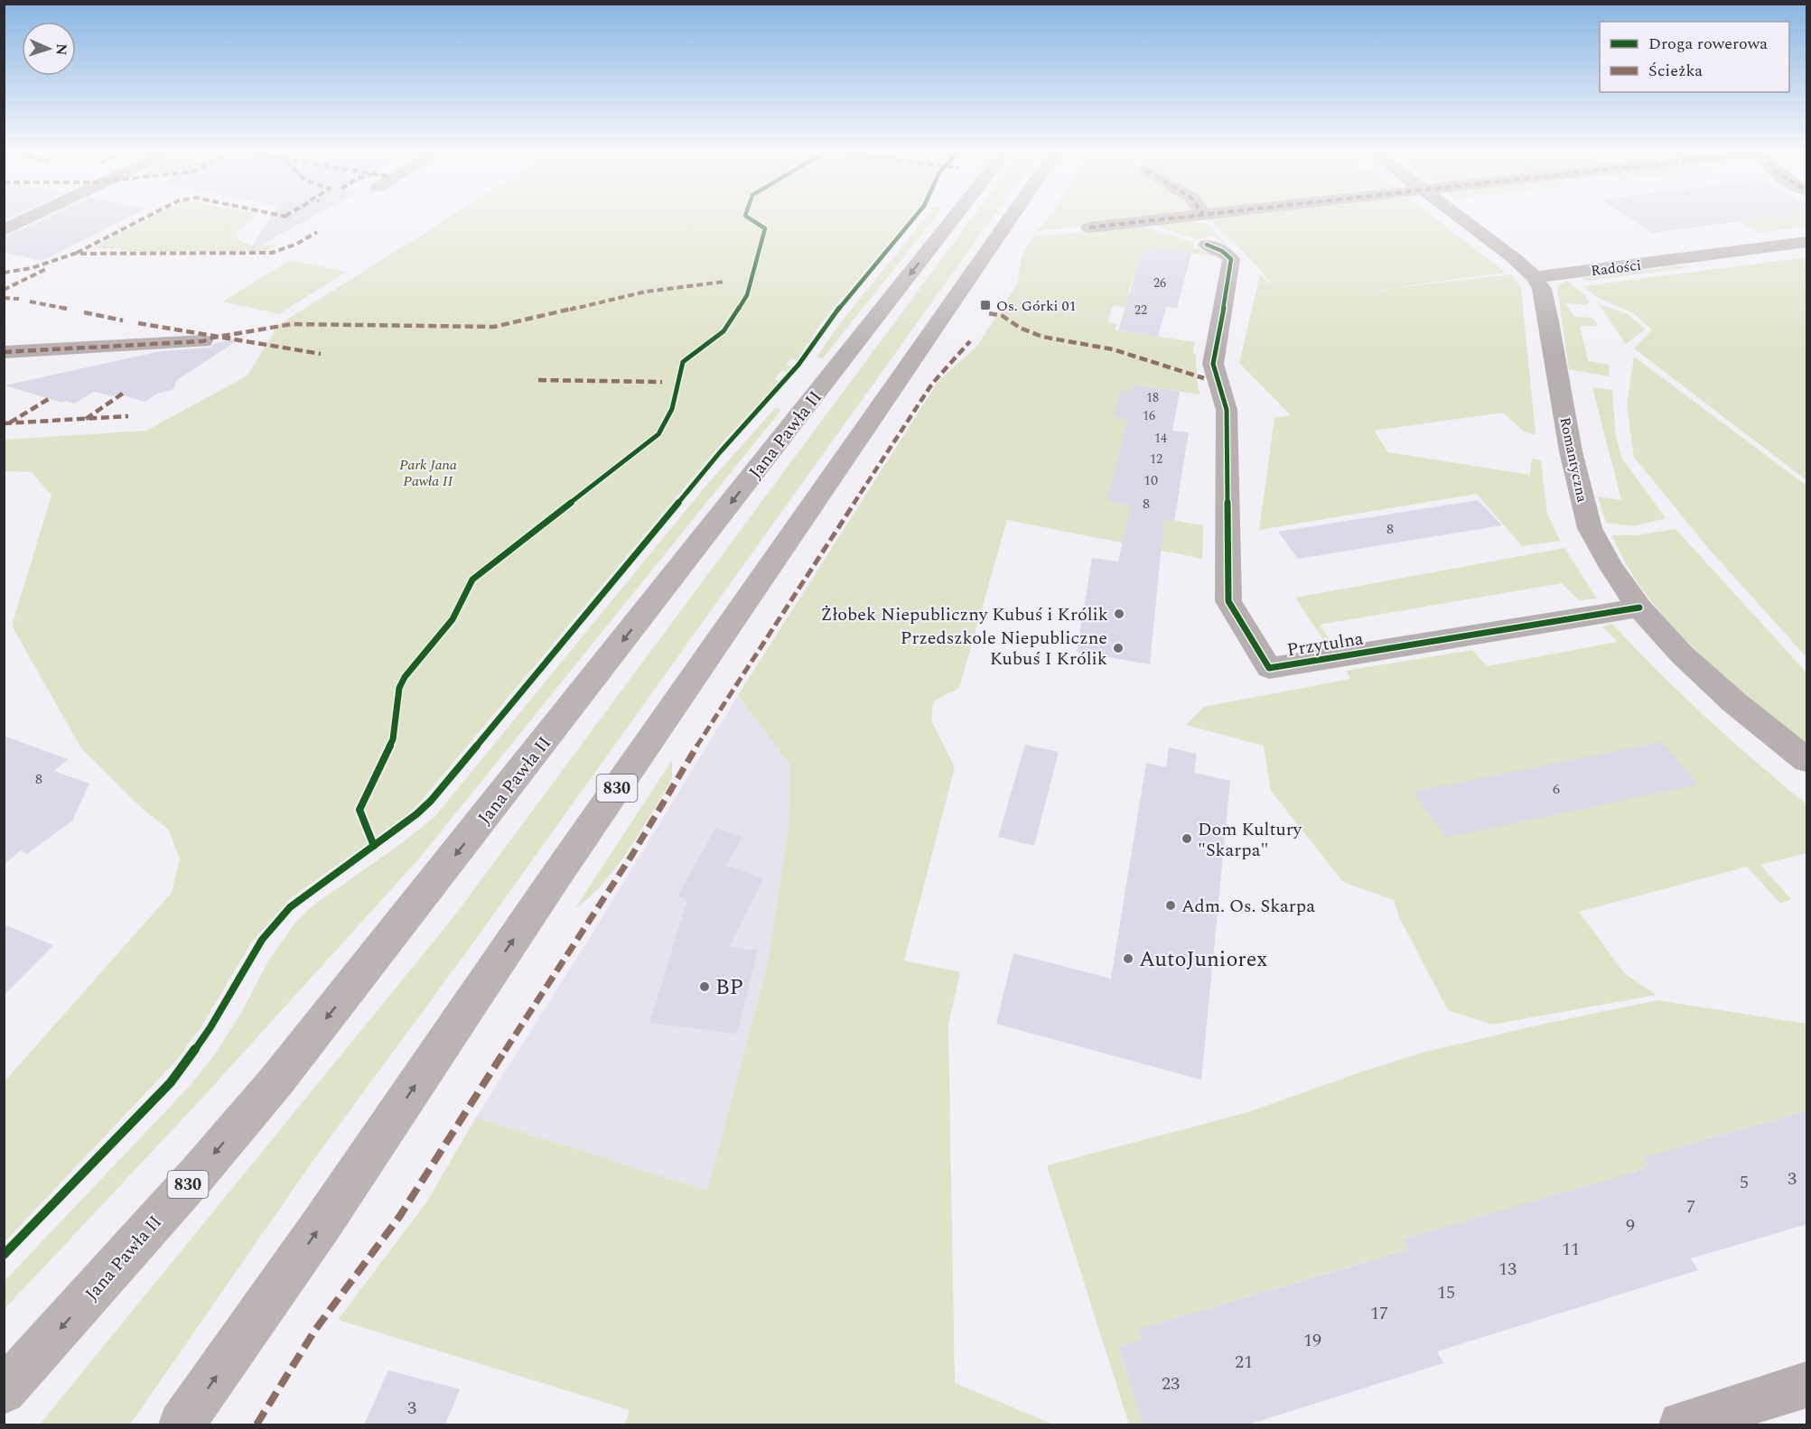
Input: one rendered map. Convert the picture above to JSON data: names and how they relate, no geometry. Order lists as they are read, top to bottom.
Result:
{
  "streets": {
    "main road": ["Jana Pawła II", "830"],
    "street": ["Radości", "Romantyczna", "Przytulna"]
  },
  "crossings": [
    ["Radości", "Romantyczna"],
    ["Romantyczna", "Przytulna"]
  ],
  "parks": ["Park Jana Pawła II"],
  "places": {
    "transit": ["Os. Górki 01"],
    "other": [
      "Żłobek Niepubliczny Kubuś i Królik",
      "Przedszkole Niepubliczne Kubuś I Królik",
      "Dom Kultury \"Skarpa\"",
      "Adm. Os. Skarpa",
      "AutoJuniorex",
      "BP"
    ]
  },
  "house_numbers": [
    "26",
    "22",
    "18",
    "16",
    "14",
    "12",
    "10",
    "8",
    "8",
    "8",
    "6",
    "3",
    "5",
    "7",
    "9",
    "11",
    "13",
    "15",
    "17",
    "19",
    "21",
    "23",
    "3"
  ],
  "legend": ["Droga rowerowa", "Ścieżka"],
  "north": "right"
}
